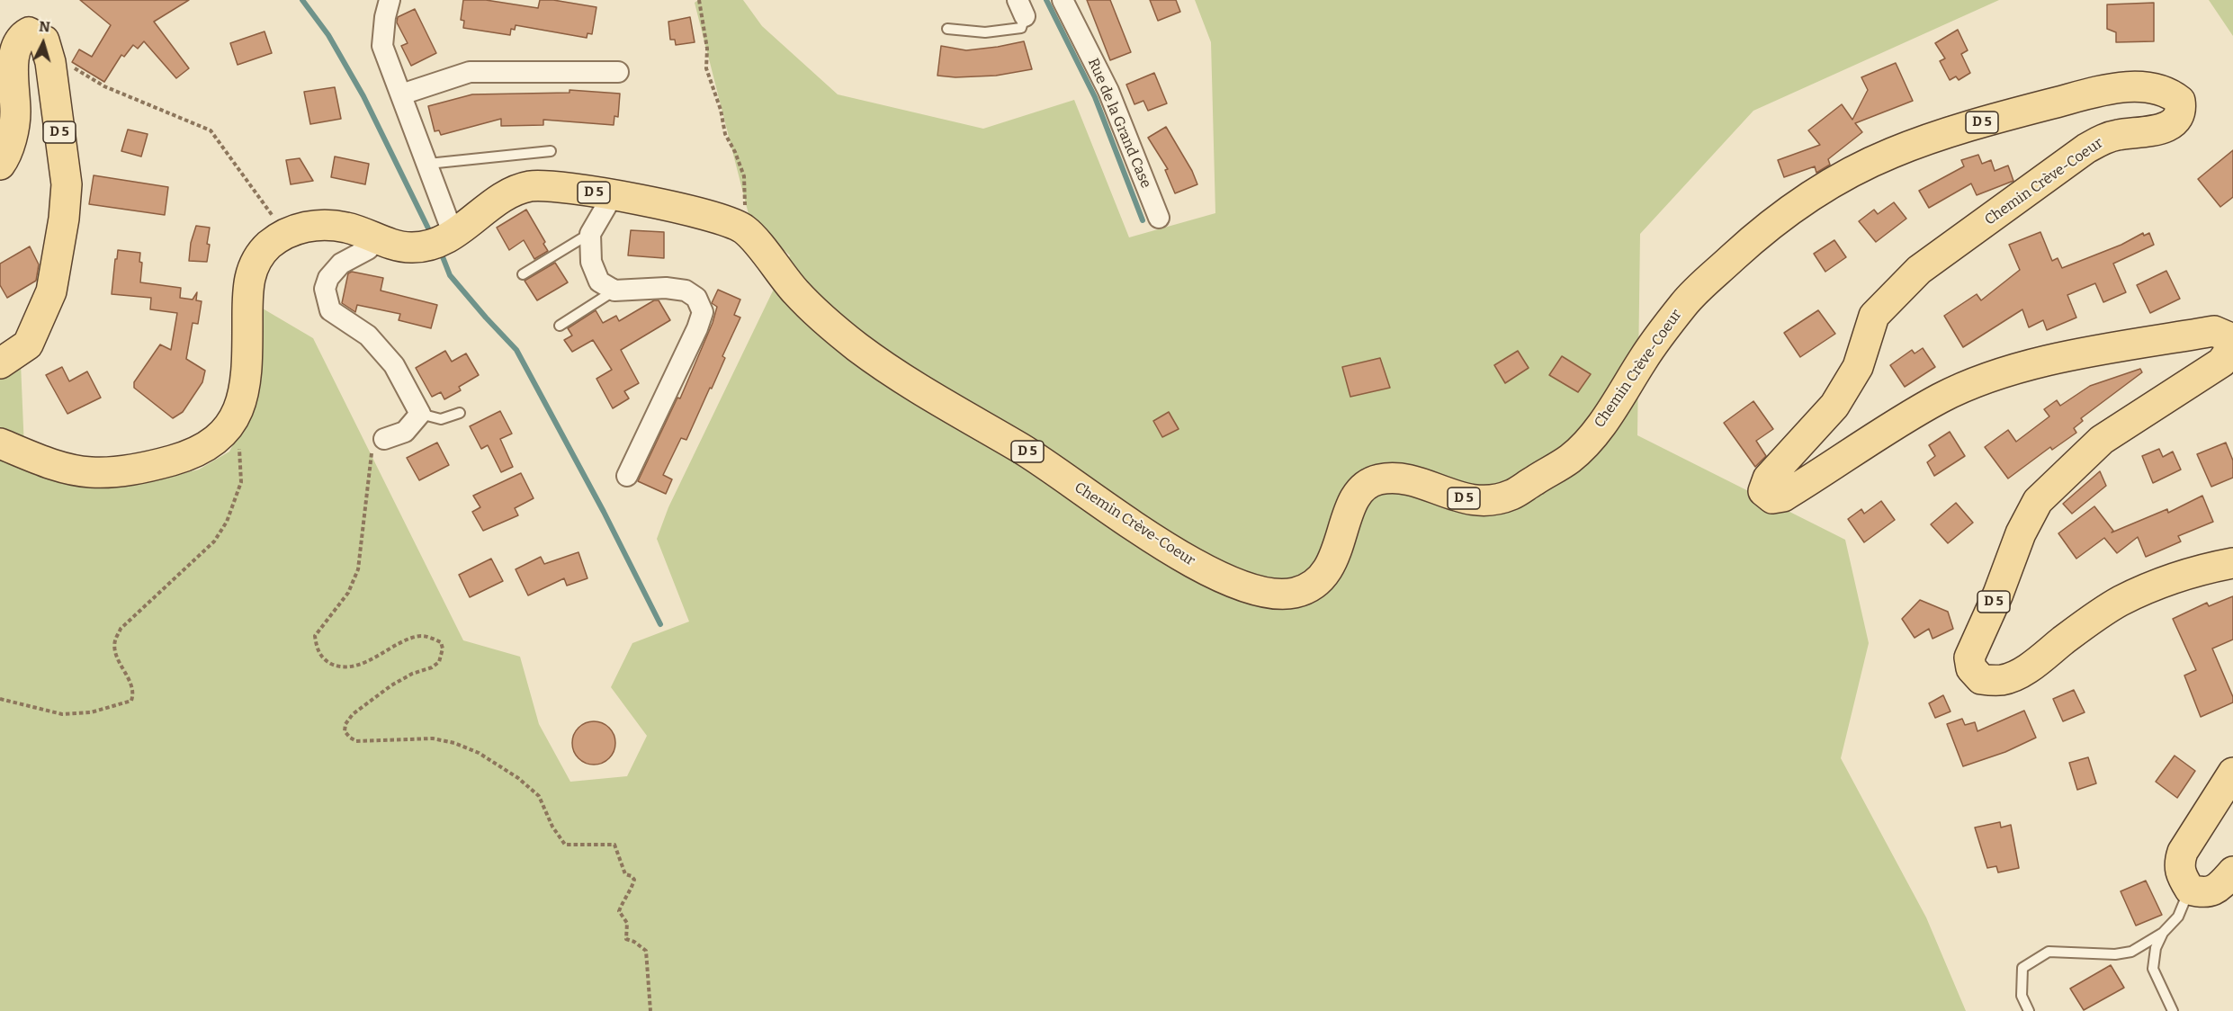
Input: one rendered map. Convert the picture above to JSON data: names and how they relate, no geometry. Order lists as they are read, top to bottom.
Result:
{
  "streets": {
    "main road": ["D 5", "Chemin Crève-Coeur"],
    "street": ["Rue de la Grand Case"]
  },
  "crossings": [
    ["D 5", "Chemin Crève-Coeur"]
  ],
  "north": "top"
}
